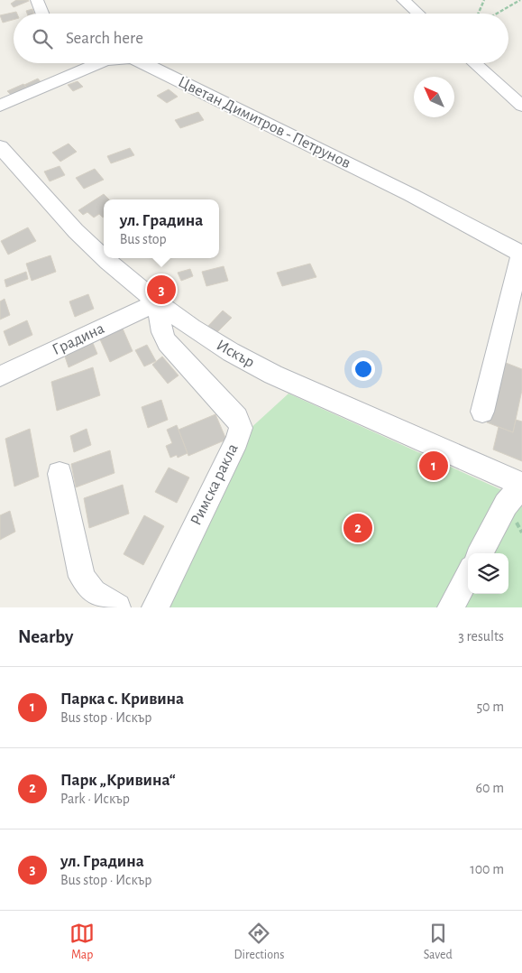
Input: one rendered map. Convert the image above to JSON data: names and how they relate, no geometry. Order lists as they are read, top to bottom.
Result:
{
  "streets": {
    "street": [
      "Цветан Димитров - Петрунов",
      "Градина",
      "Искър",
      "Римска ракла"
    ]
  },
  "crossings": [
    ["Градина", "Искър"],
    ["Градина", "Римска ракла"],
    ["Искър", "Римска ракла"]
  ],
  "north": "top left",
  "page": {
    "search": "Search here",
    "popup": ["ул. Градина", "Bus stop"],
    "pins": ["3", "1", "2"],
    "heading": ["Nearby", "3 results"],
    "list": [
      {
        "mark": "1",
        "name": "Парка с. Кривина",
        "note": "Bus stop · Искър",
        "value": "50 m"
      },
      {
        "mark": "2",
        "name": "Парк „Кривина“",
        "note": "Park · Искър",
        "value": "60 m"
      },
      {
        "mark": "3",
        "name": "ул. Градина",
        "note": "Bus stop · Искър",
        "value": "100 m"
      }
    ],
    "nav": ["Map", "Directions", "Saved"]
  }
}
